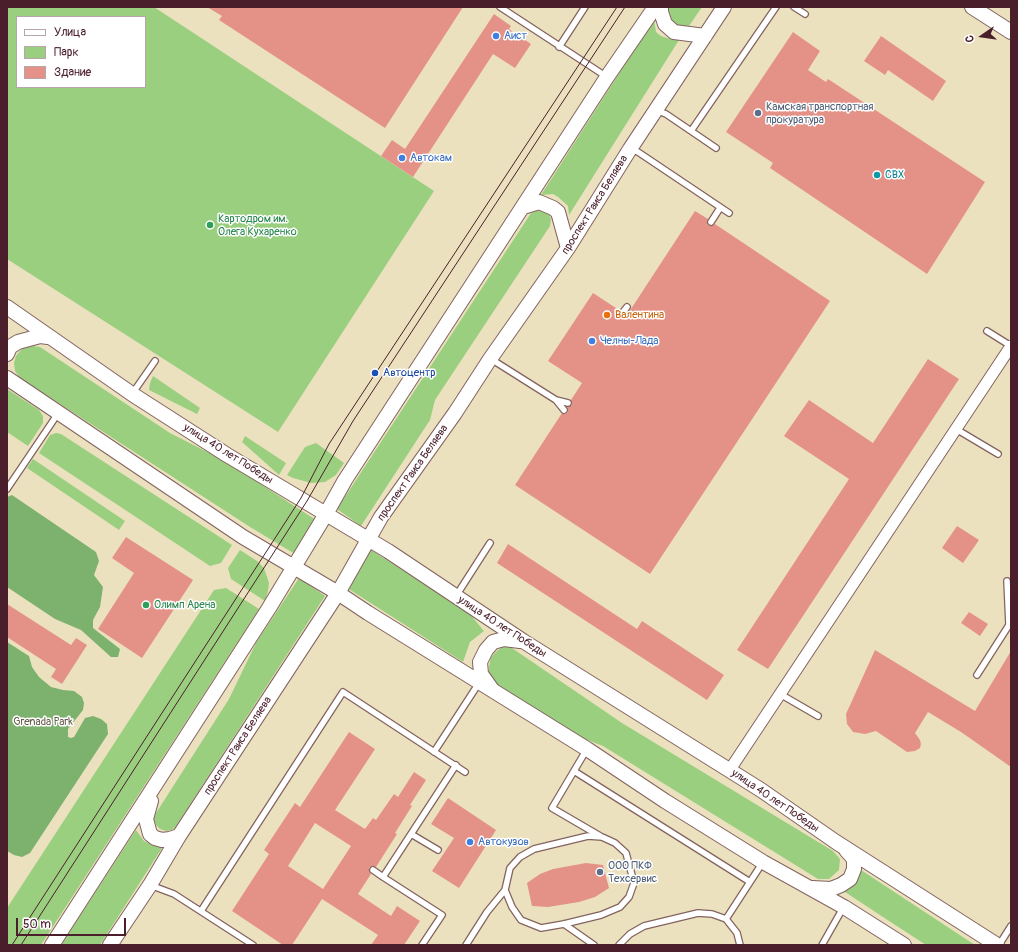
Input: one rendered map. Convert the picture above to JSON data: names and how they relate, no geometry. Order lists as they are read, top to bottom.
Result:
{
  "streets": {
    "street": ["проспект Раиса Беляева", "улица 40 лет Победы"]
  },
  "crossings": [
    ["проспект Раиса Беляева", "улица 40 лет Победы"]
  ],
  "parks": ["Grenada Park"],
  "places": [
    "Аист",
    "Камская транспортная прокуратура",
    "Автокам",
    "СВХ",
    "Картодром им. Олега Кухаренко",
    "Валентина",
    "Челны-Лада",
    "Автоцентр",
    "Олимп Арена",
    "Автокузов",
    "ООО ПКФ Техсервис"
  ],
  "legend": ["Улица", "Парк", "Здание"],
  "scale_bar": "50 m",
  "north": "left"
}
